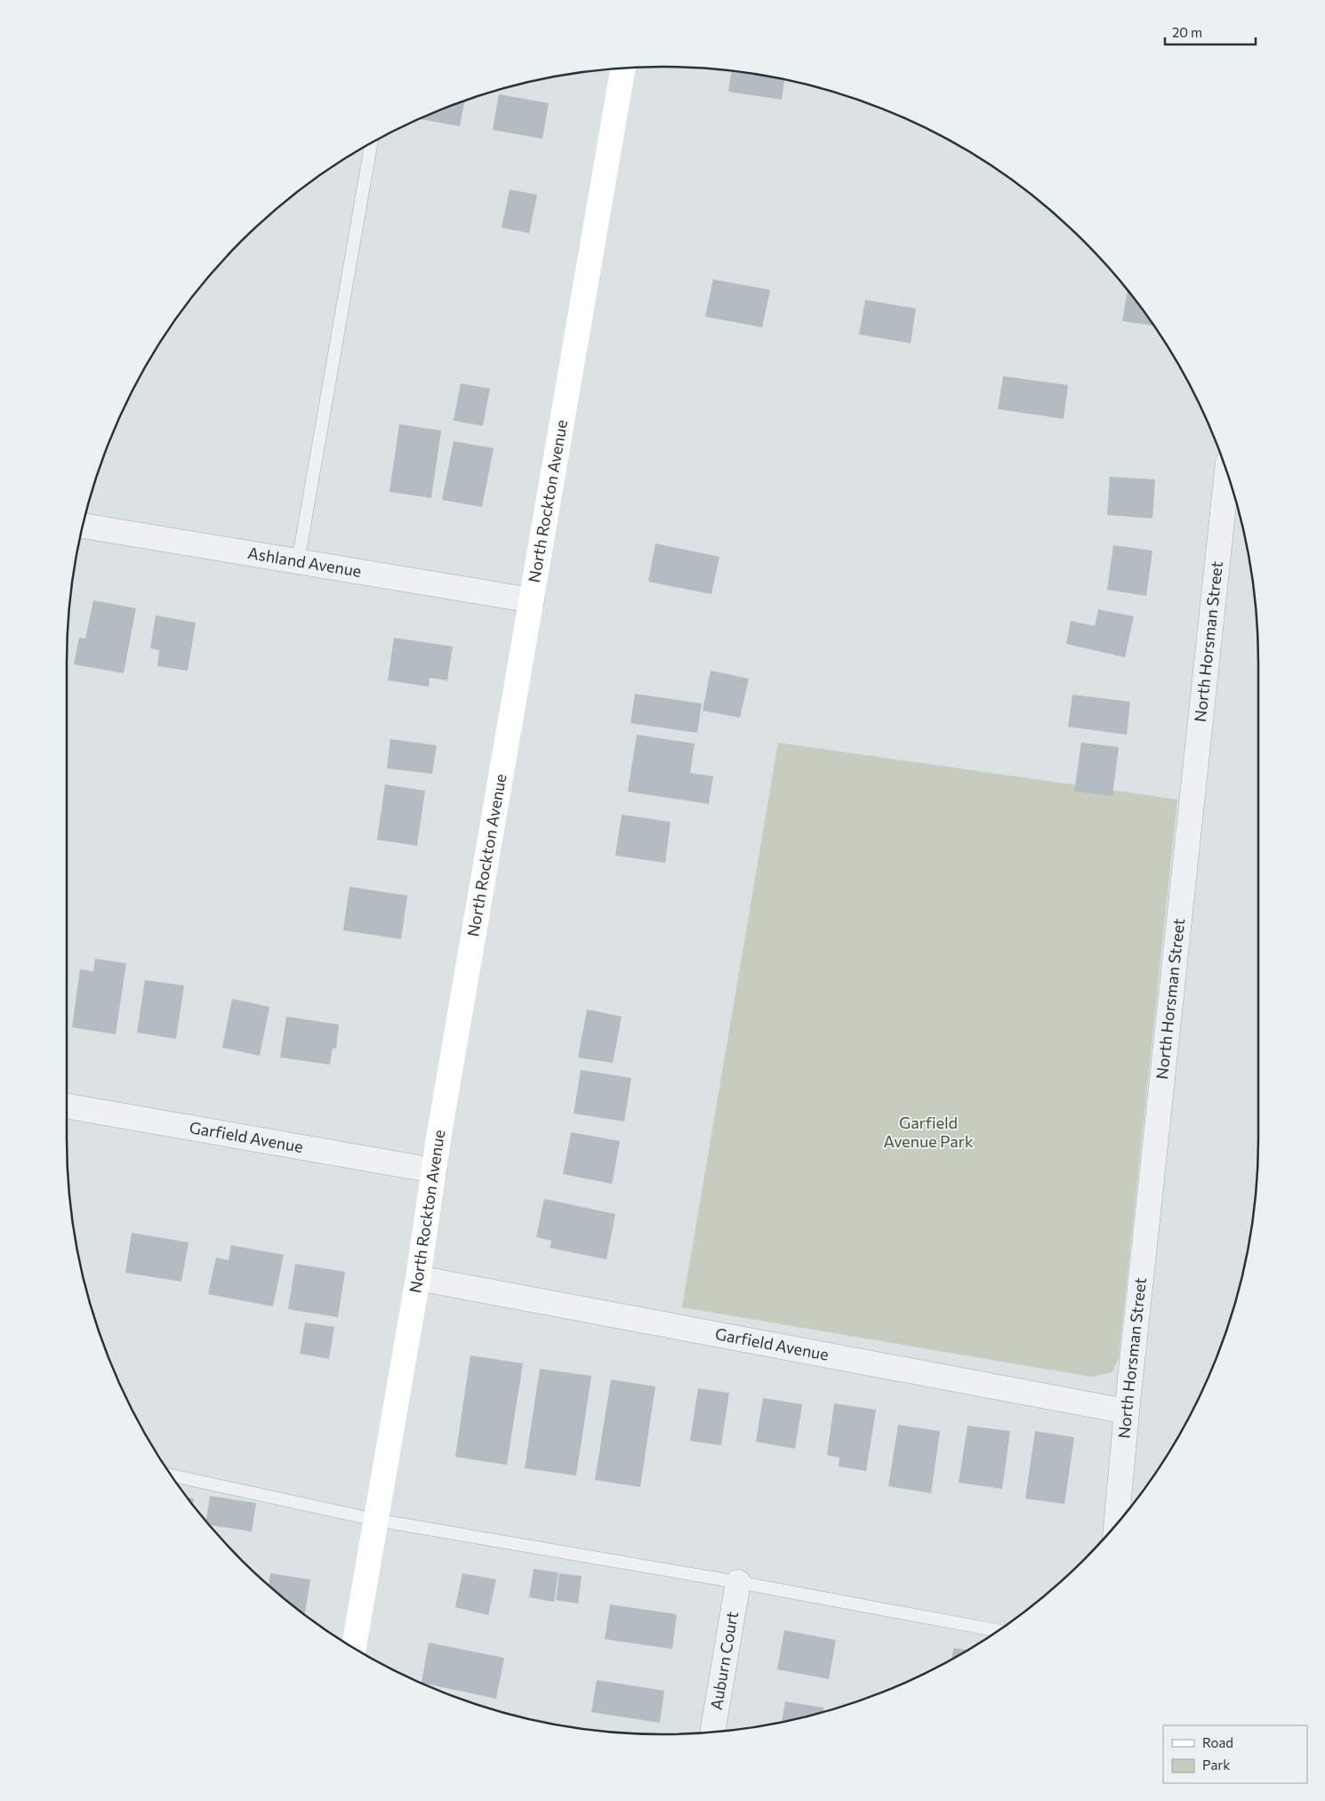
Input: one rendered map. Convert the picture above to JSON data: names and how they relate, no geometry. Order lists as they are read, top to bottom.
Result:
{
  "streets": {
    "main road": ["North Rockton Avenue"],
    "street": [
      "Ashland Avenue",
      "North Horsman Street",
      "Garfield Avenue",
      "Auburn Court"
    ]
  },
  "crossings": [
    ["North Rockton Avenue", "Ashland Avenue"],
    ["North Rockton Avenue", "Garfield Avenue"],
    ["North Horsman Street", "Garfield Avenue"]
  ],
  "parks": ["Garfield Avenue Park"],
  "legend": ["Road", "Park"],
  "scale_bar": "20 m"
}
